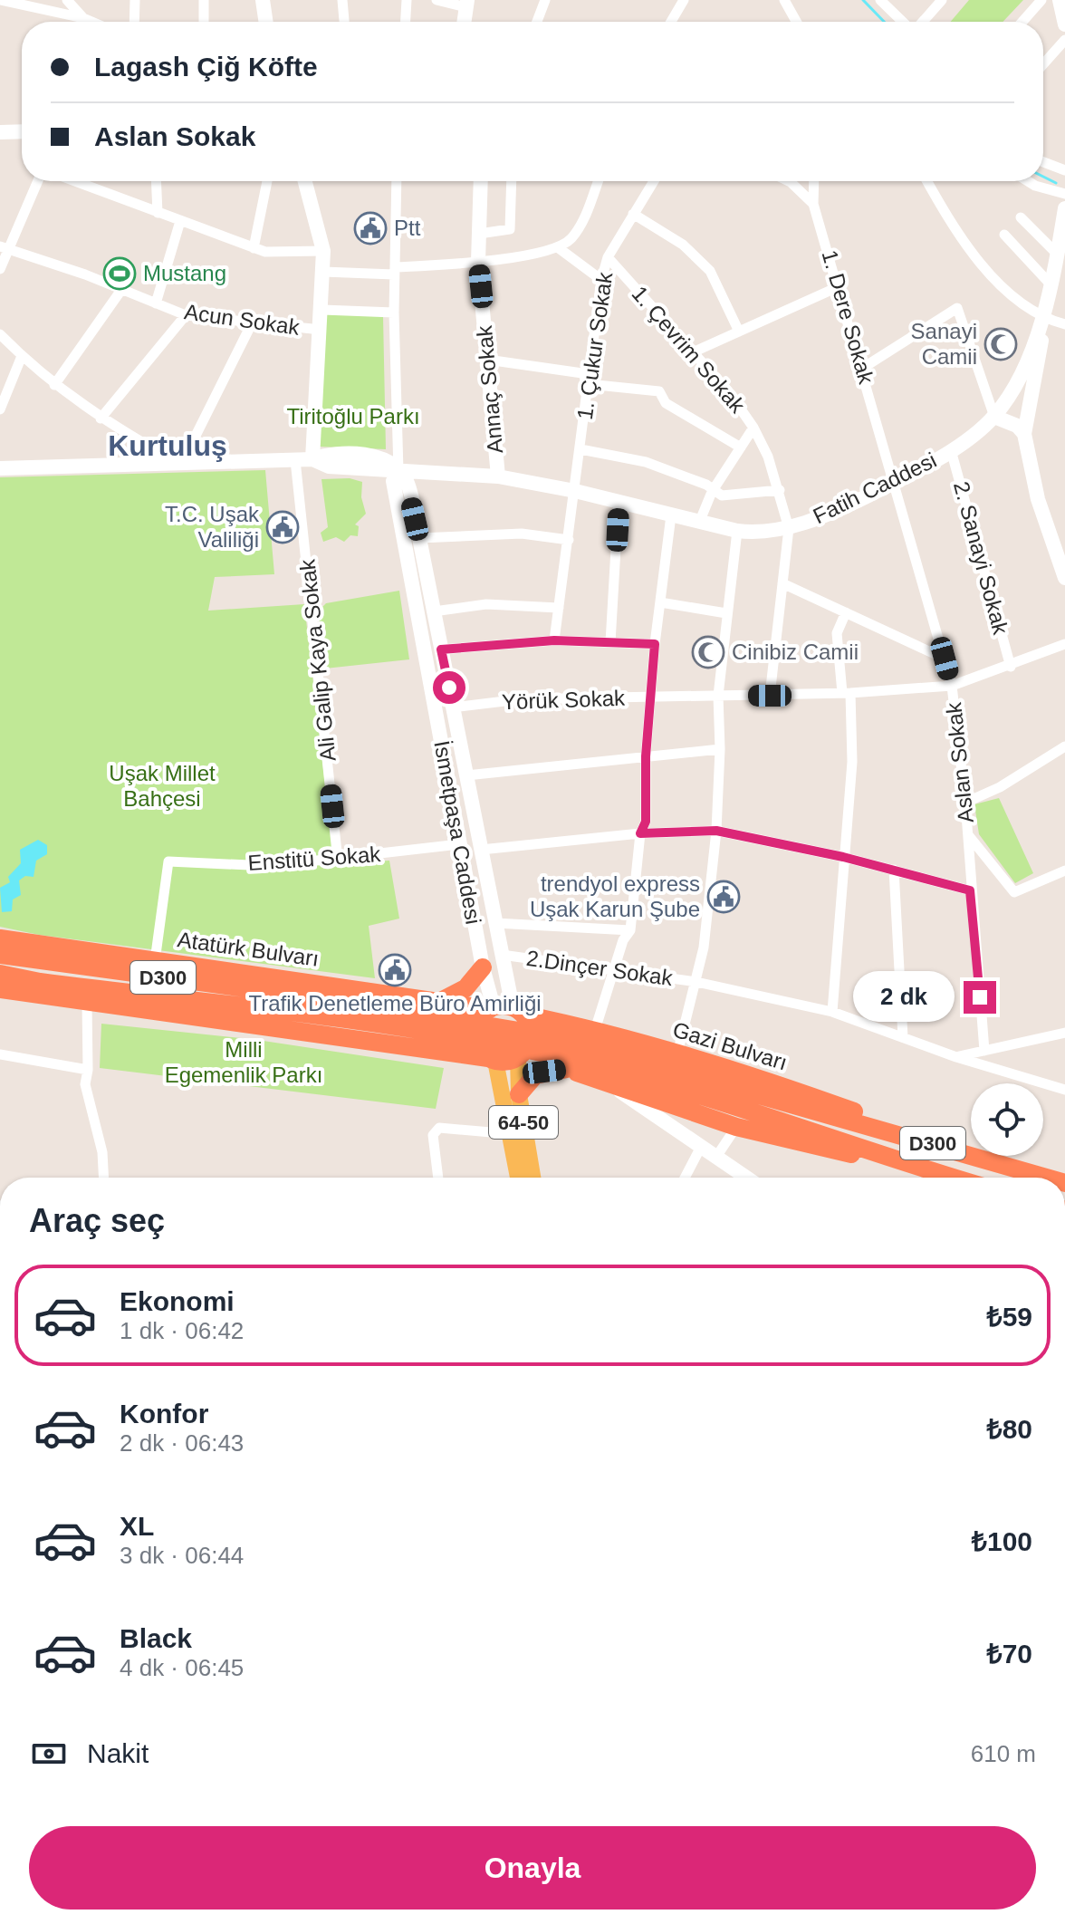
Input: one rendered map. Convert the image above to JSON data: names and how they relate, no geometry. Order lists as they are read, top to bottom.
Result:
{
  "streets": {
    "highway": ["Atatürk Bulvarı", "D300", "Gazi Bulvarı"],
    "main road": [
      "Annaç Sokak",
      "Fatih Caddesi",
      "İsmetpaşa Caddesi",
      "64-50"
    ],
    "street": [
      "1. Dere Sokak",
      "Acun Sokak",
      "1. Çukur Sokak",
      "1. Çevrim Sokak",
      "2. Sanayi Sokak",
      "Ali Galip Kaya Sokak",
      "Yörük Sokak",
      "Aslan Sokak",
      "Enstitü Sokak",
      "2.Dinçer Sokak"
    ]
  },
  "crossings": [
    ["1. Dere Sokak", "Fatih Caddesi"],
    ["1. Dere Sokak", "Aslan Sokak"],
    ["1. Çukur Sokak", "1. Çevrim Sokak"],
    ["1. Çukur Sokak", "Fatih Caddesi"],
    ["1. Çevrim Sokak", "Fatih Caddesi"],
    ["1. Çevrim Sokak", "Yörük Sokak"],
    ["Annaç Sokak", "Fatih Caddesi"],
    ["Fatih Caddesi", "2. Sanayi Sokak"],
    ["Fatih Caddesi", "Aslan Sokak"],
    ["Fatih Caddesi", "İsmetpaşa Caddesi"],
    ["2. Sanayi Sokak", "Yörük Sokak"],
    ["Ali Galip Kaya Sokak", "Enstitü Sokak"],
    ["Yörük Sokak", "Aslan Sokak"],
    ["Yörük Sokak", "İsmetpaşa Caddesi"],
    ["İsmetpaşa Caddesi", "Enstitü Sokak"],
    ["İsmetpaşa Caddesi", "Atatürk Bulvarı"],
    ["İsmetpaşa Caddesi", "2.Dinçer Sokak"],
    ["İsmetpaşa Caddesi", "Gazi Bulvarı"],
    ["İsmetpaşa Caddesi", "64-50"],
    ["Enstitü Sokak", "Atatürk Bulvarı"],
    ["Atatürk Bulvarı", "D300"],
    ["Atatürk Bulvarı", "Gazi Bulvarı"],
    ["Atatürk Bulvarı", "64-50"],
    ["D300", "Gazi Bulvarı"],
    ["Gazi Bulvarı", "64-50"]
  ],
  "districts": ["Kurtuluş"],
  "parks": ["Tiritoğlu Parkı", "Uşak Millet Bahçesi", "Milli Egemenlik Parkı"],
  "places": {
    "public building": [
      "Ptt",
      "T.C. Uşak Valiliği",
      "trendyol express Uşak Karun Şube",
      "Trafik Denetleme Büro Amirliği"
    ],
    "sports": ["Mustang"],
    "mosque": ["Sanayi Camii", "Cinibiz Camii"]
  },
  "page": {
    "banner": ["Lagash Çiğ Köfte", "Aslan Sokak"],
    "bubble": "2 dk",
    "heading": "Araç seç",
    "list": [
      {
        "name": "Ekonomi",
        "note": "1 dk · 06:42",
        "value": "₺59"
      },
      {
        "name": "Konfor",
        "note": "2 dk · 06:43",
        "value": "₺80"
      },
      {
        "name": "XL",
        "note": "3 dk · 06:44",
        "value": "₺100"
      },
      {
        "name": "Black",
        "note": "4 dk · 06:45",
        "value": "₺70"
      }
    ],
    "pay": ["Nakit", "610 m"],
    "buttons": "Onayla"
  }
}
